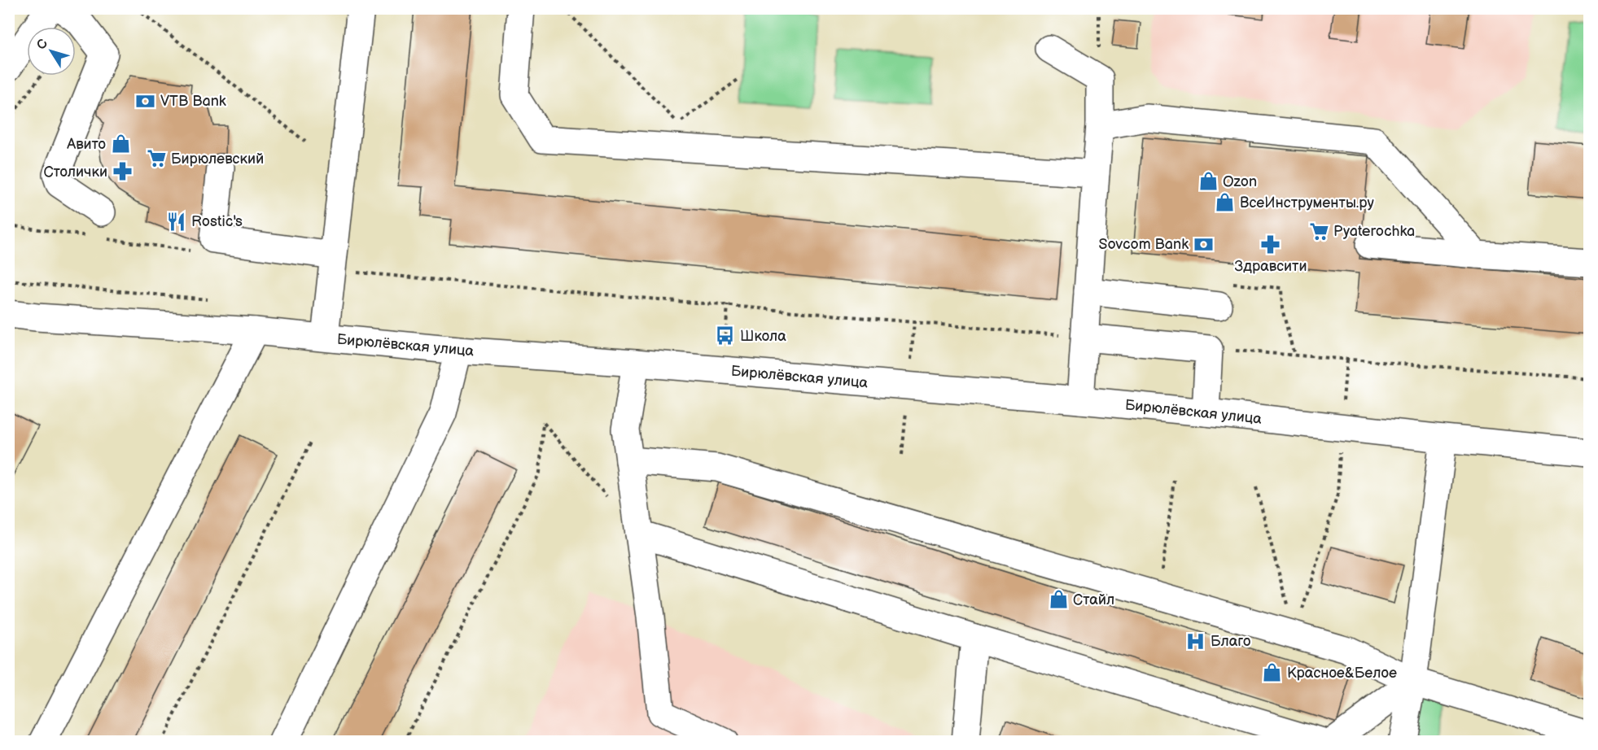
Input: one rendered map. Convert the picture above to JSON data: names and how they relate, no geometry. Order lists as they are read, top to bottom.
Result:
{
  "streets": {
    "street": ["Бирюлёвская улица"]
  },
  "places": {
    "bank": ["VTB Bank", "Sovcom Bank"],
    "shop": [
      "Авито",
      "Ozon",
      "ВсеИнструменты.ру",
      "Стайл",
      "Красное&Белое"
    ],
    "supermarket": ["Бирюлевский", "Pyaterochka"],
    "pharmacy": ["Столички", "Здравсити"],
    "restaurant": ["Rostic's"],
    "bus stop": ["Школа"],
    "hospital": ["Благо"]
  },
  "north": "top left"
}
